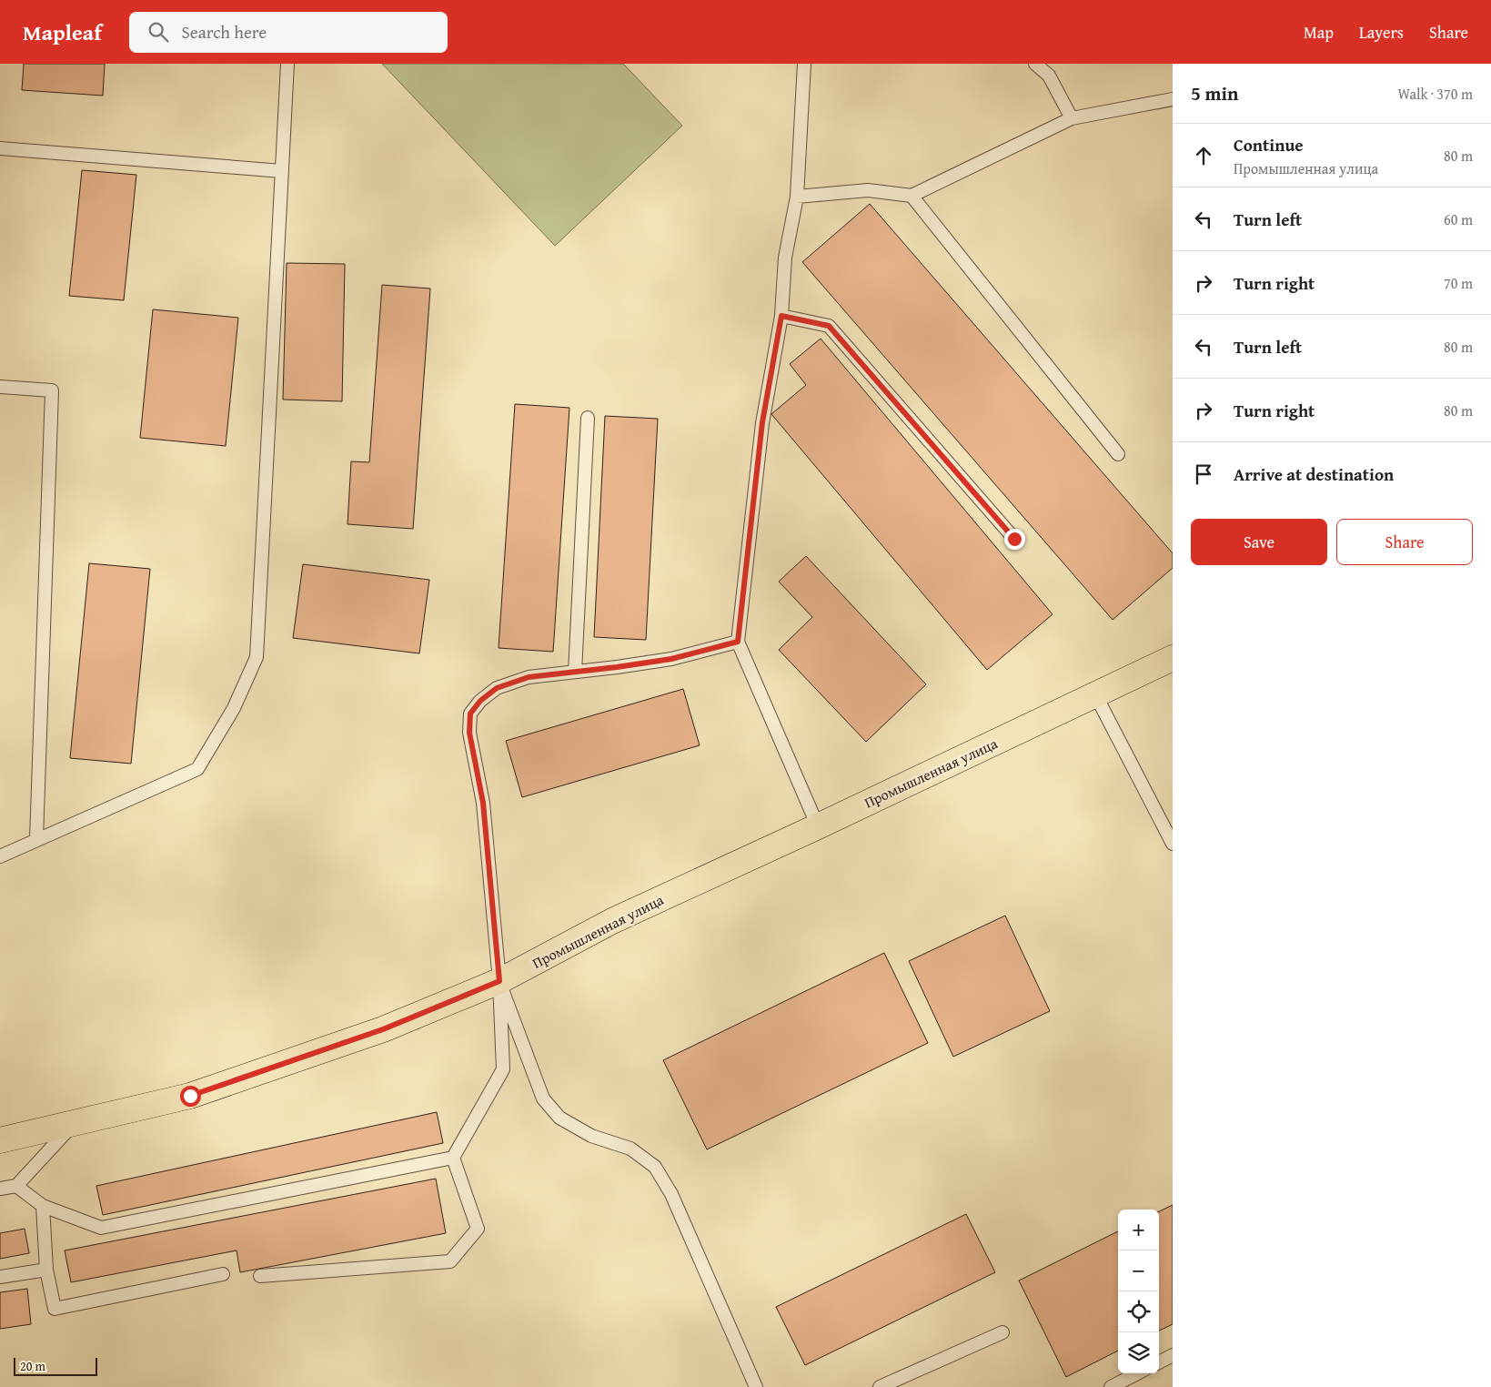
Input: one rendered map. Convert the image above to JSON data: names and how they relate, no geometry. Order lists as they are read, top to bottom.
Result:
{
  "streets": {
    "main road": ["Промышленная улица"]
  },
  "scale_bar": "20 m",
  "page": {
    "header": "Mapleaf",
    "search": "Search here",
    "nav": ["Map", "Layers", "Share"],
    "heading": ["5 min", "Walk · 370 m"],
    "list": [
      ["Continue", "Промышленная улица", "80 m"],
      ["Turn left", "60 m"],
      ["Turn right", "70 m"],
      ["Turn left", "80 m"],
      ["Turn right", "80 m"],
      "Arrive at destination"
    ],
    "buttons": ["Save", "Share"],
    "map_buttons": ["+", "−"],
    "scale": "20 m"
  }
}
